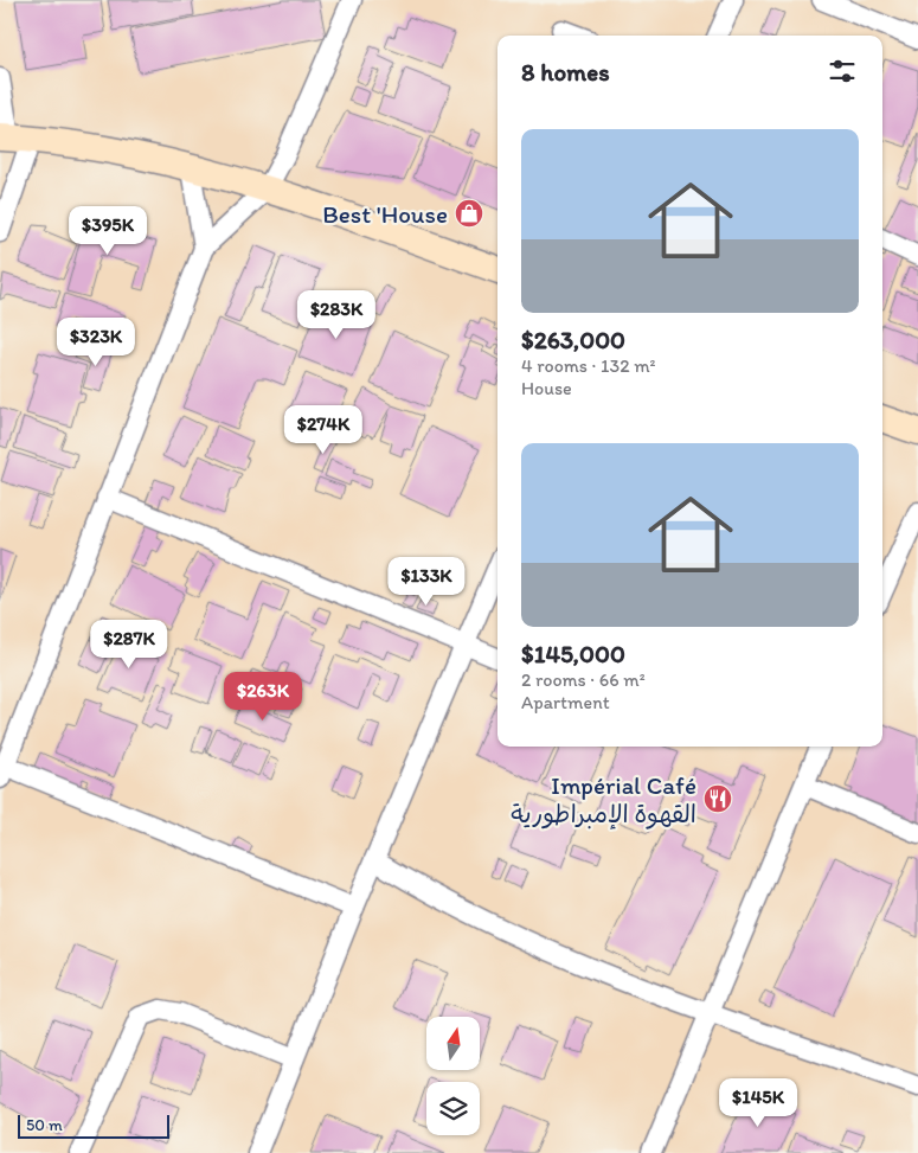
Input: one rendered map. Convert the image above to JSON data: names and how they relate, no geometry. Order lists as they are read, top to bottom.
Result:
{
  "places": {
    "shop": ["Best 'House"],
    "restaurant": ["Impérial Café القهوة الإمبراطورية"]
  },
  "scale_bar": "50 m",
  "north": "top",
  "page": {
    "heading": "8 homes",
    "list": [
      {
        "name": "$263,000",
        "note": "4 rooms · 132 m² · House"
      },
      {
        "name": "$145,000",
        "note": "2 rooms · 66 m² · Apartment"
      }
    ],
    "price": [
      "$395K",
      "$283K",
      "$323K",
      "$274K",
      "$133K",
      "$287K",
      "$263K",
      "$145K"
    ],
    "scale": "50 m"
  }
}
